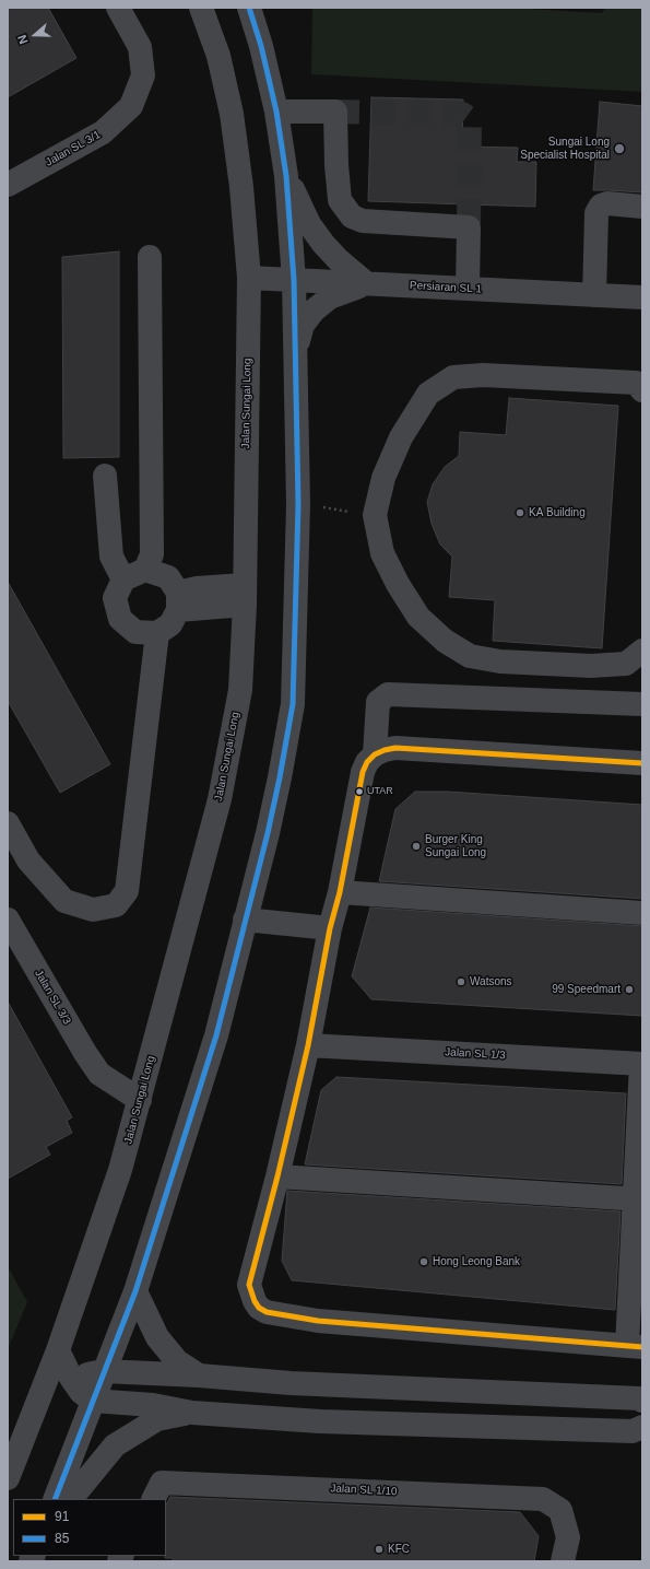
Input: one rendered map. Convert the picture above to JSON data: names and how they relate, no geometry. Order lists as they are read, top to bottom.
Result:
{
  "streets": {
    "street": [
      "Jalan SL 3/1",
      "Persiaran SL 1",
      "Jalan Sungai Long",
      "Jalan SL 3/3",
      "Jalan SL 1/3",
      "Jalan SL 1/10"
    ]
  },
  "crossings": [
    ["Persiaran SL 1", "Jalan Sungai Long"],
    ["Jalan Sungai Long", "Jalan SL 3/3"]
  ],
  "places": [
    "Sungai Long Specialist Hospital",
    "KA Building",
    "UTAR",
    "Burger King Sungai Long",
    "Watsons",
    "99 Speedmart",
    "Hong Leong Bank",
    "KFC"
  ],
  "lines": ["transit line 85", "transit line 91"],
  "legend": ["91", "85"],
  "north": "left"
}
